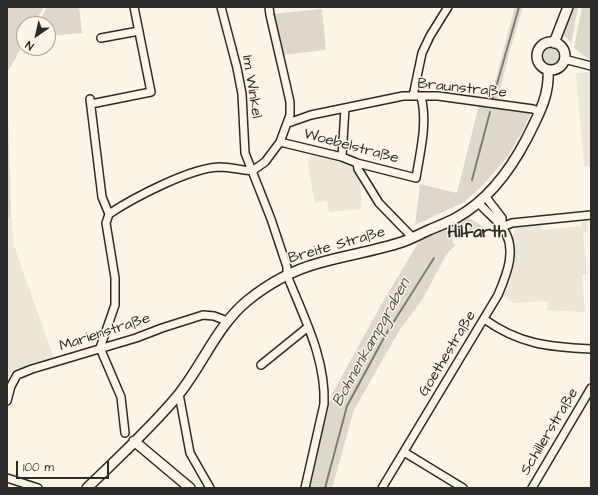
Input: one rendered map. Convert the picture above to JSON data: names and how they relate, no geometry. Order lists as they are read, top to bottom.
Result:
{
  "streets": {
    "main road": ["Breite Straße"],
    "street": [
      "Im Winkel",
      "Braunstraße",
      "Woebelstraße",
      "Marienstraße",
      "Goethestraße",
      "Schillerstraße"
    ]
  },
  "crossings": [
    ["Im Winkel", "Breite Straße"],
    ["Braunstraße", "Woebelstraße"],
    ["Braunstraße", "Breite Straße"],
    ["Breite Straße", "Marienstraße"],
    ["Breite Straße", "Goethestraße"]
  ],
  "districts": ["Hilfarth"],
  "water": ["Bohnenkampgraben"],
  "scale_bar": "100 m",
  "north": "bottom left"
}
